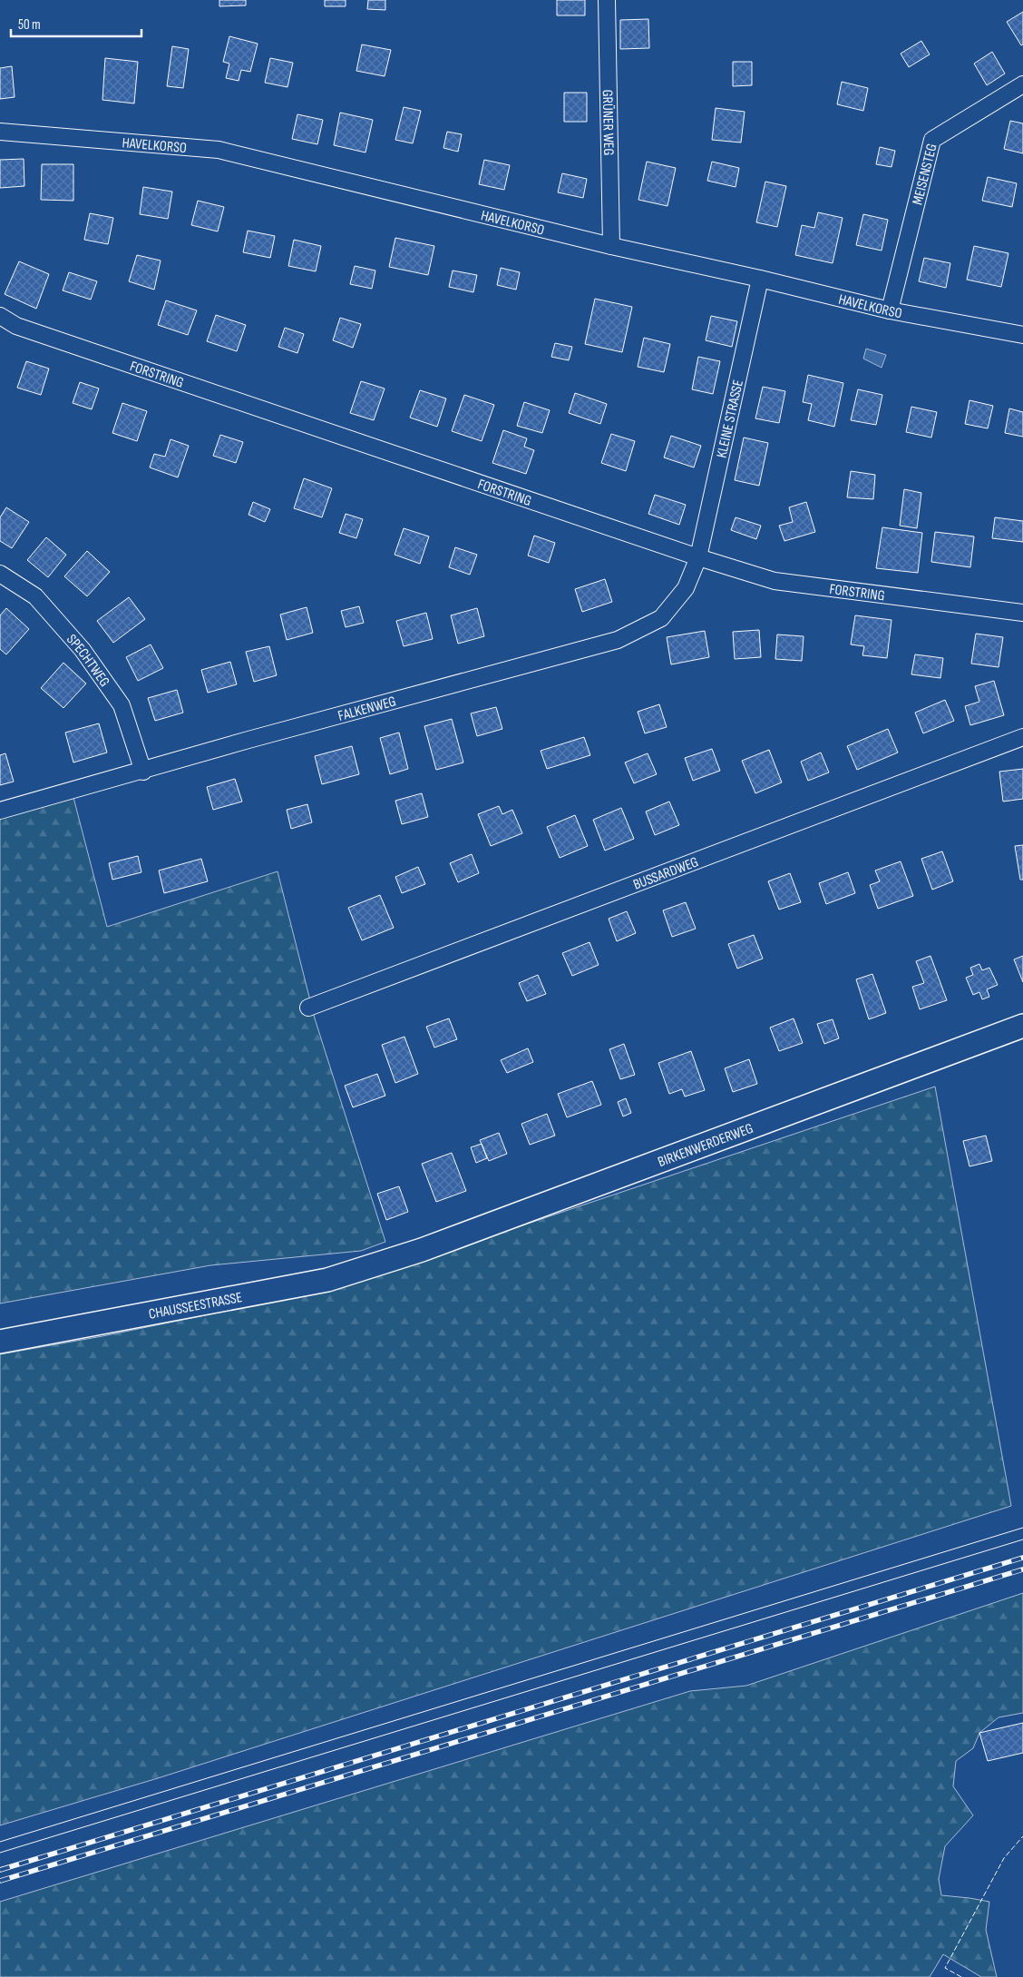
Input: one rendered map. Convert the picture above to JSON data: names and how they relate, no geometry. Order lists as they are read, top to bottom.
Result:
{
  "streets": {
    "street": [
      "GRÜNER WEG",
      "HAVELKORSO",
      "MEISENSTEG",
      "FORSTRING",
      "KLEINE STRASSE",
      "SPECHTWEG",
      "FALKENWEG",
      "BUSSARDWEG",
      "BIRKENWERDERWEG",
      "CHAUSSEESTRASSE"
    ]
  },
  "crossings": [
    ["GRÜNER WEG", "HAVELKORSO"],
    ["HAVELKORSO", "MEISENSTEG"],
    ["HAVELKORSO", "KLEINE STRASSE"],
    ["FORSTRING", "KLEINE STRASSE"],
    ["FORSTRING", "FALKENWEG"],
    ["KLEINE STRASSE", "FALKENWEG"],
    ["SPECHTWEG", "FALKENWEG"],
    ["BIRKENWERDERWEG", "CHAUSSEESTRASSE"]
  ],
  "scale_bar": "50 m"
}
